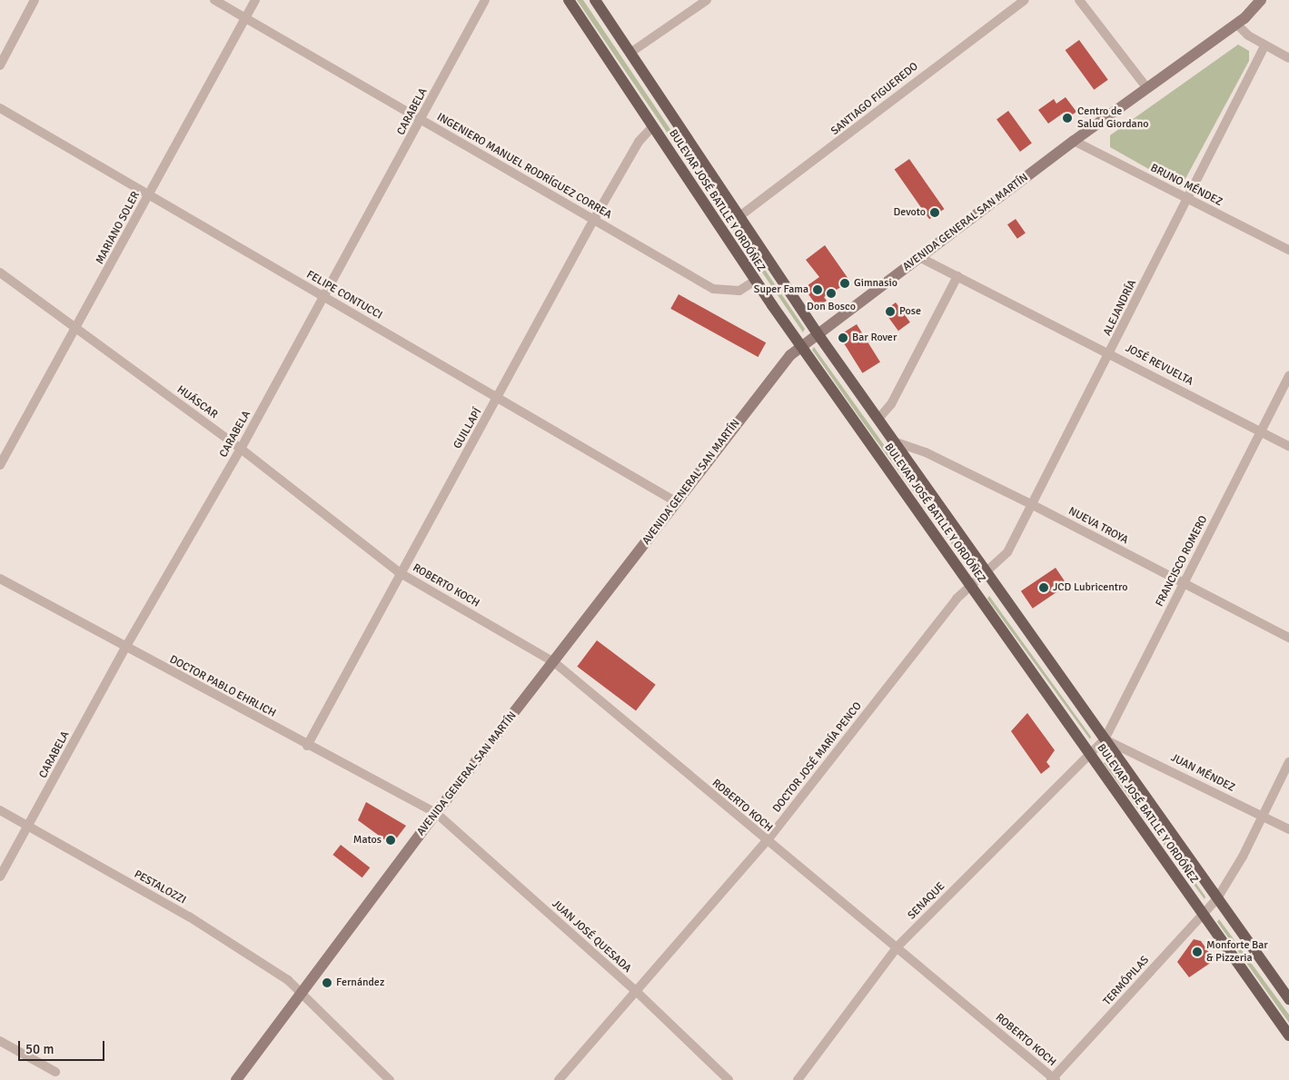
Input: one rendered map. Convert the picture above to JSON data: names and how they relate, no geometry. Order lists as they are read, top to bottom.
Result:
{
  "streets": {
    "main road": ["BULEVAR JOSÉ BATLLE Y ORDÓÑEZ", "AVENIDA GENERAL SAN MARTÍN"],
    "street": [
      "SANTIAGO FIGUEREDO",
      "CARABELA",
      "INGENIERO MANUEL RODRÍGUEZ CORREA",
      "BRUNO MÉNDEZ",
      "MARIANO SOLER",
      "FELIPE CONTUCCI",
      "ALEJANDRÍA",
      "JOSÉ REVUELTA",
      "HUÁSCAR",
      "GUILLAPÍ",
      "NUEVA TROYA",
      "FRANCISCO ROMERO",
      "ROBERTO KOCH",
      "DOCTOR PABLO EHRLICH",
      "DOCTOR JOSÉ MARÍA PENCO",
      "JUAN MÉNDEZ",
      "PESTALOZZI",
      "SENAQUE",
      "JUAN JOSÉ QUESADA",
      "TERMÓPILAS"
    ]
  },
  "crossings": [
    ["SANTIAGO FIGUEREDO", "BULEVAR JOSÉ BATLLE Y ORDÓÑEZ"],
    ["CARABELA", "INGENIERO MANUEL RODRÍGUEZ CORREA"],
    ["CARABELA", "FELIPE CONTUCCI"],
    ["CARABELA", "HUÁSCAR"],
    ["CARABELA", "DOCTOR PABLO EHRLICH"],
    ["CARABELA", "PESTALOZZI"],
    ["INGENIERO MANUEL RODRÍGUEZ CORREA", "BULEVAR JOSÉ BATLLE Y ORDÓÑEZ"],
    ["INGENIERO MANUEL RODRÍGUEZ CORREA", "MARIANO SOLER"],
    ["INGENIERO MANUEL RODRÍGUEZ CORREA", "GUILLAPÍ"],
    ["BRUNO MÉNDEZ", "AVENIDA GENERAL SAN MARTÍN"],
    ["BRUNO MÉNDEZ", "ALEJANDRÍA"],
    ["BULEVAR JOSÉ BATLLE Y ORDÓÑEZ", "AVENIDA GENERAL SAN MARTÍN"],
    ["BULEVAR JOSÉ BATLLE Y ORDÓÑEZ", "ALEJANDRÍA"],
    ["BULEVAR JOSÉ BATLLE Y ORDÓÑEZ", "GUILLAPÍ"],
    ["BULEVAR JOSÉ BATLLE Y ORDÓÑEZ", "NUEVA TROYA"],
    ["BULEVAR JOSÉ BATLLE Y ORDÓÑEZ", "FRANCISCO ROMERO"],
    ["BULEVAR JOSÉ BATLLE Y ORDÓÑEZ", "DOCTOR JOSÉ MARÍA PENCO"],
    ["BULEVAR JOSÉ BATLLE Y ORDÓÑEZ", "JUAN MÉNDEZ"],
    ["BULEVAR JOSÉ BATLLE Y ORDÓÑEZ", "SENAQUE"],
    ["BULEVAR JOSÉ BATLLE Y ORDÓÑEZ", "TERMÓPILAS"],
    ["AVENIDA GENERAL SAN MARTÍN", "FELIPE CONTUCCI"],
    ["AVENIDA GENERAL SAN MARTÍN", "JOSÉ REVUELTA"],
    ["AVENIDA GENERAL SAN MARTÍN", "ROBERTO KOCH"],
    ["AVENIDA GENERAL SAN MARTÍN", "DOCTOR PABLO EHRLICH"],
    ["AVENIDA GENERAL SAN MARTÍN", "PESTALOZZI"],
    ["AVENIDA GENERAL SAN MARTÍN", "JUAN JOSÉ QUESADA"],
    ["MARIANO SOLER", "FELIPE CONTUCCI"],
    ["MARIANO SOLER", "HUÁSCAR"],
    ["FELIPE CONTUCCI", "GUILLAPÍ"],
    ["ALEJANDRÍA", "JOSÉ REVUELTA"],
    ["ALEJANDRÍA", "NUEVA TROYA"],
    ["ALEJANDRÍA", "DOCTOR JOSÉ MARÍA PENCO"],
    ["JOSÉ REVUELTA", "FRANCISCO ROMERO"],
    ["HUÁSCAR", "GUILLAPÍ"],
    ["HUÁSCAR", "ROBERTO KOCH"],
    ["GUILLAPÍ", "ROBERTO KOCH"],
    ["GUILLAPÍ", "DOCTOR PABLO EHRLICH"],
    ["NUEVA TROYA", "FRANCISCO ROMERO"],
    ["FRANCISCO ROMERO", "JUAN MÉNDEZ"],
    ["FRANCISCO ROMERO", "SENAQUE"],
    ["ROBERTO KOCH", "DOCTOR JOSÉ MARÍA PENCO"],
    ["ROBERTO KOCH", "SENAQUE"],
    ["ROBERTO KOCH", "TERMÓPILAS"],
    ["DOCTOR PABLO EHRLICH", "JUAN JOSÉ QUESADA"],
    ["DOCTOR JOSÉ MARÍA PENCO", "JUAN JOSÉ QUESADA"],
    ["JUAN MÉNDEZ", "TERMÓPILAS"]
  ],
  "places": [
    "Centro de Salud Giordano",
    "Devoto",
    "Gimnasio",
    "Super Fama",
    "Don Bosco",
    "Pose",
    "Bar Rover",
    "JCD Lubricentro",
    "Matos",
    "Monforte Bar & Pizzeria",
    "Fernández"
  ],
  "scale_bar": "50 m"
}
